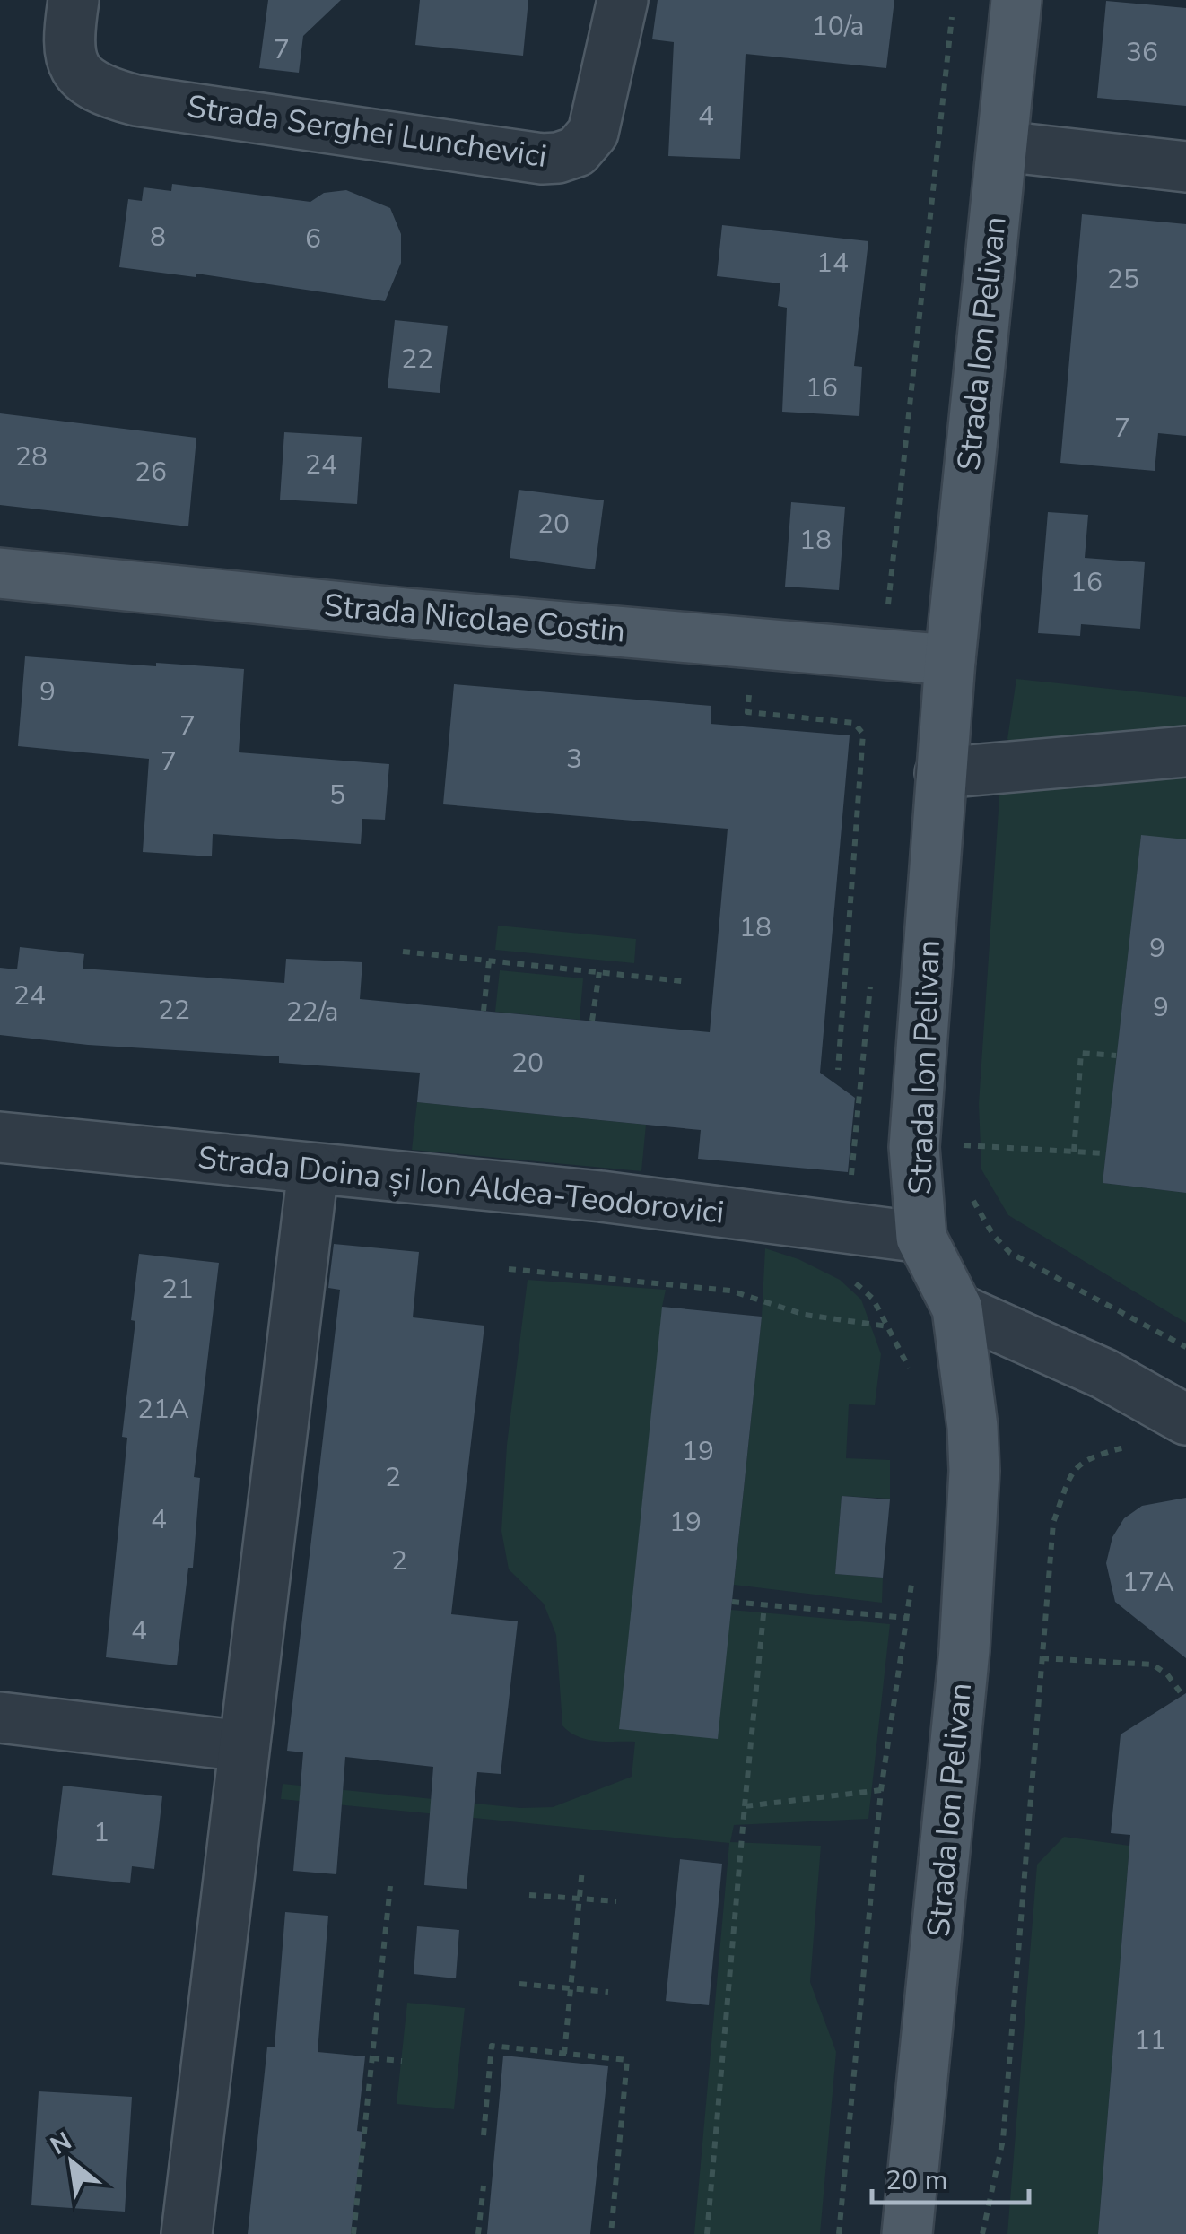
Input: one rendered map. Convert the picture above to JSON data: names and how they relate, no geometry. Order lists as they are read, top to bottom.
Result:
{
  "streets": {
    "main road": ["Strada Ion Pelivan", "Strada Nicolae Costin"],
    "street": ["Strada Serghei Lunchevici", "Strada Doina și Ion Aldea-Teodorovici"]
  },
  "crossings": [
    ["Strada Ion Pelivan", "Strada Nicolae Costin"],
    ["Strada Ion Pelivan", "Strada Doina și Ion Aldea-Teodorovici"]
  ],
  "house_numbers": [
    "10/a",
    "7",
    "36",
    "4",
    "8",
    "6",
    "14",
    "25",
    "22",
    "16",
    "7",
    "28",
    "24",
    "26",
    "20",
    "18",
    "16",
    "9",
    "7",
    "3",
    "7",
    "5",
    "18",
    "9",
    "24",
    "9",
    "22",
    "22/a",
    "20",
    "21",
    "21A",
    "19",
    "2",
    "4",
    "19",
    "2",
    "17A",
    "4",
    "1",
    "11"
  ],
  "scale_bar": "20 m",
  "north": "top left"
}
